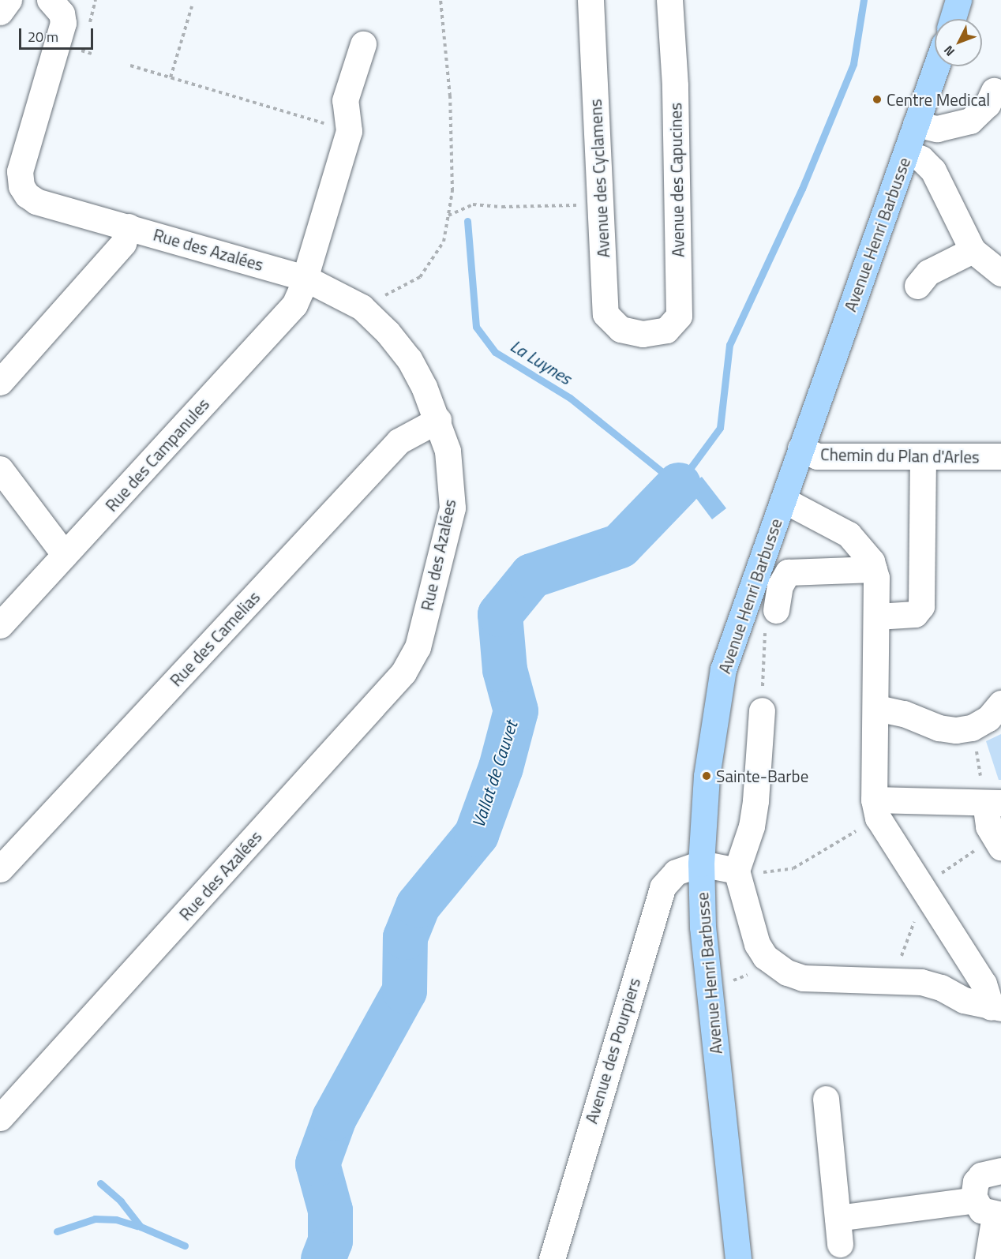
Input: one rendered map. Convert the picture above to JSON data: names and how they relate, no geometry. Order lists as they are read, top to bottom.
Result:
{
  "streets": {
    "main road": ["Avenue Henri Barbusse"],
    "street": [
      "Avenue des Cyclamens",
      "Avenue des Capucines",
      "Rue des Azalées",
      "Rue des Campanules",
      "Chemin du Plan d'Arles",
      "Rue des Camelias",
      "Avenue des Pourpiers"
    ]
  },
  "crossings": [
    ["Avenue des Cyclamens", "Avenue des Capucines"],
    ["Avenue Henri Barbusse", "Chemin du Plan d'Arles"],
    ["Avenue Henri Barbusse", "Avenue des Pourpiers"],
    ["Rue des Azalées", "Rue des Campanules"],
    ["Rue des Azalées", "Rue des Camelias"]
  ],
  "water": ["La Luynes", "Vallat de Cauvet"],
  "places": ["Centre Medical", "Sainte-Barbe"],
  "scale_bar": "20 m",
  "north": "bottom left"
}
